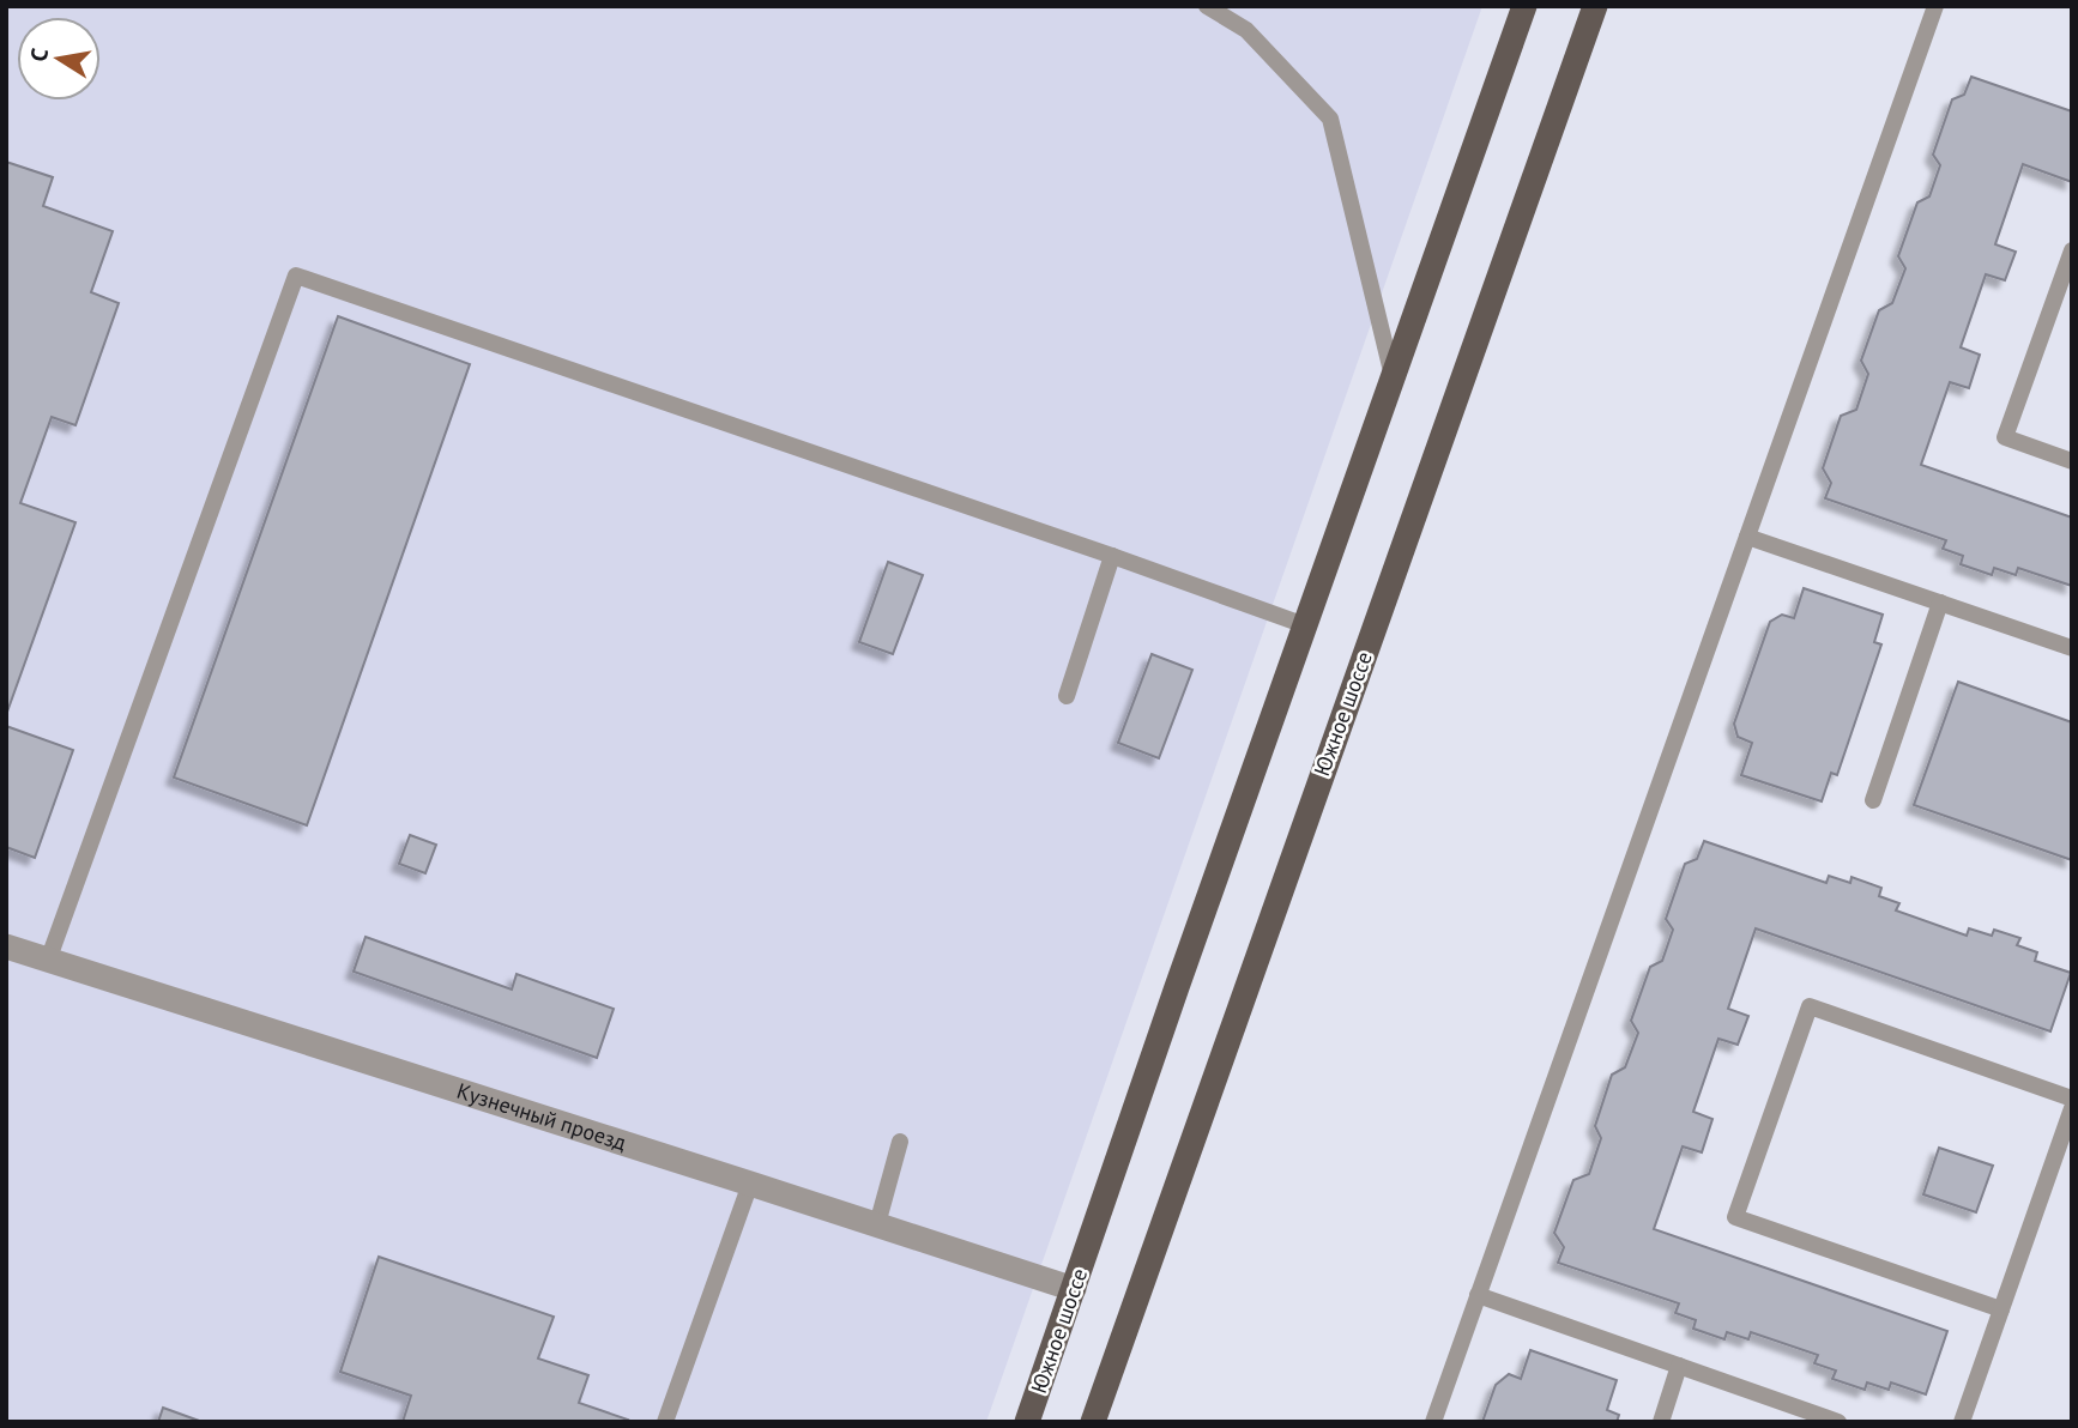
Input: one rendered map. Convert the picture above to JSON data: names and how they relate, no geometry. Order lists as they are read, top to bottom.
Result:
{
  "streets": {
    "main road": ["Южное шоссе"],
    "street": ["Кузнечный проезд"]
  },
  "crossings": [
    ["Южное шоссе", "Кузнечный проезд"]
  ],
  "north": "left"
}
